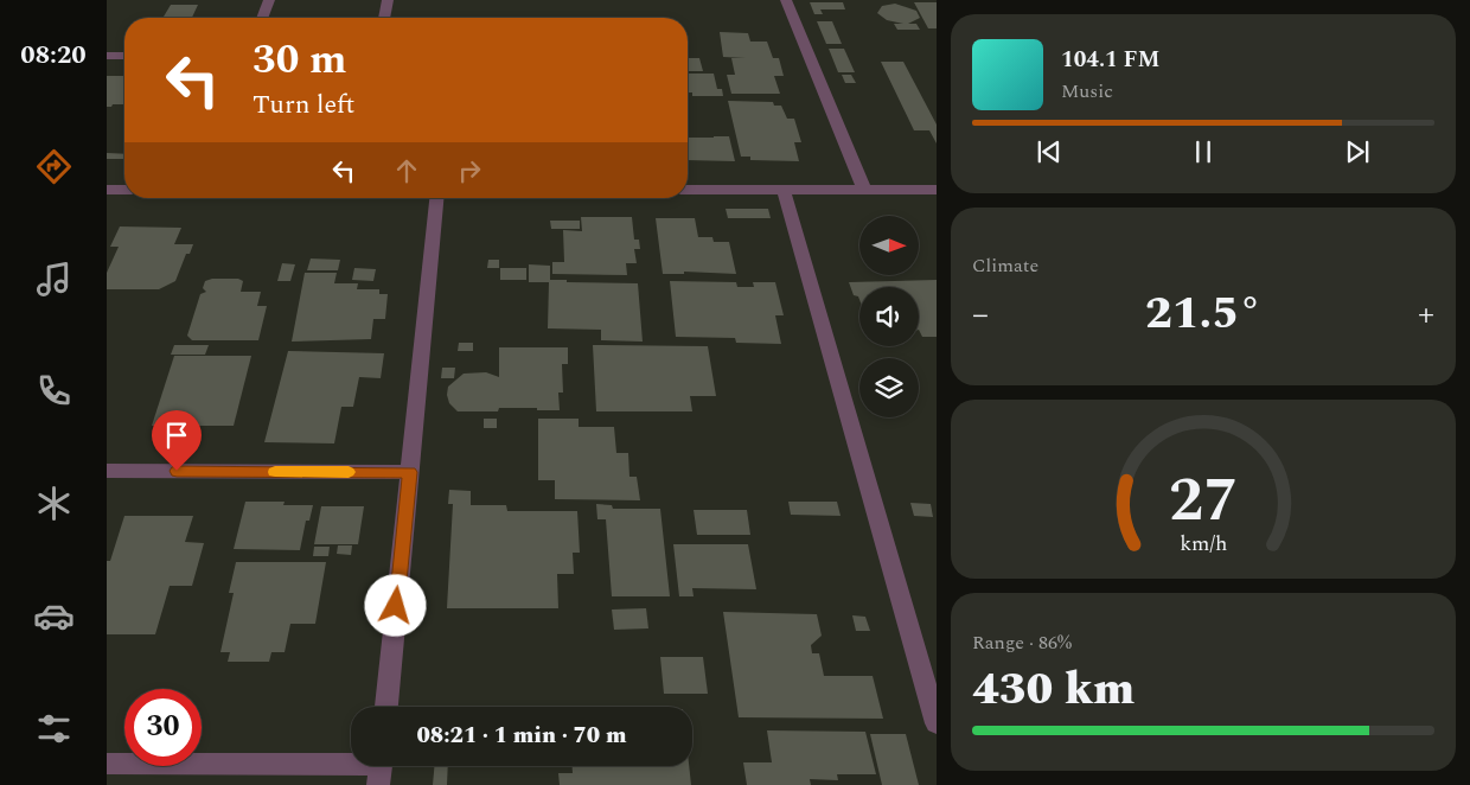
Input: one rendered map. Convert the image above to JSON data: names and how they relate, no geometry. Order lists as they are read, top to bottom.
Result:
{
  "north": "right",
  "page": {
    "tabs": "08:20",
    "turn": ["30 m", "Turn left"],
    "song": ["104.1 FM", "Music"],
    "tile": [
      "Climate",
      ["Range · 86%", "430 km"]
    ],
    "heat": ["−", "21.5°", "+"],
    "limit": "30",
    "trip": "08:21 · 1 min · 70 m",
    "gauge": ["27", "km/h"]
  }
}
